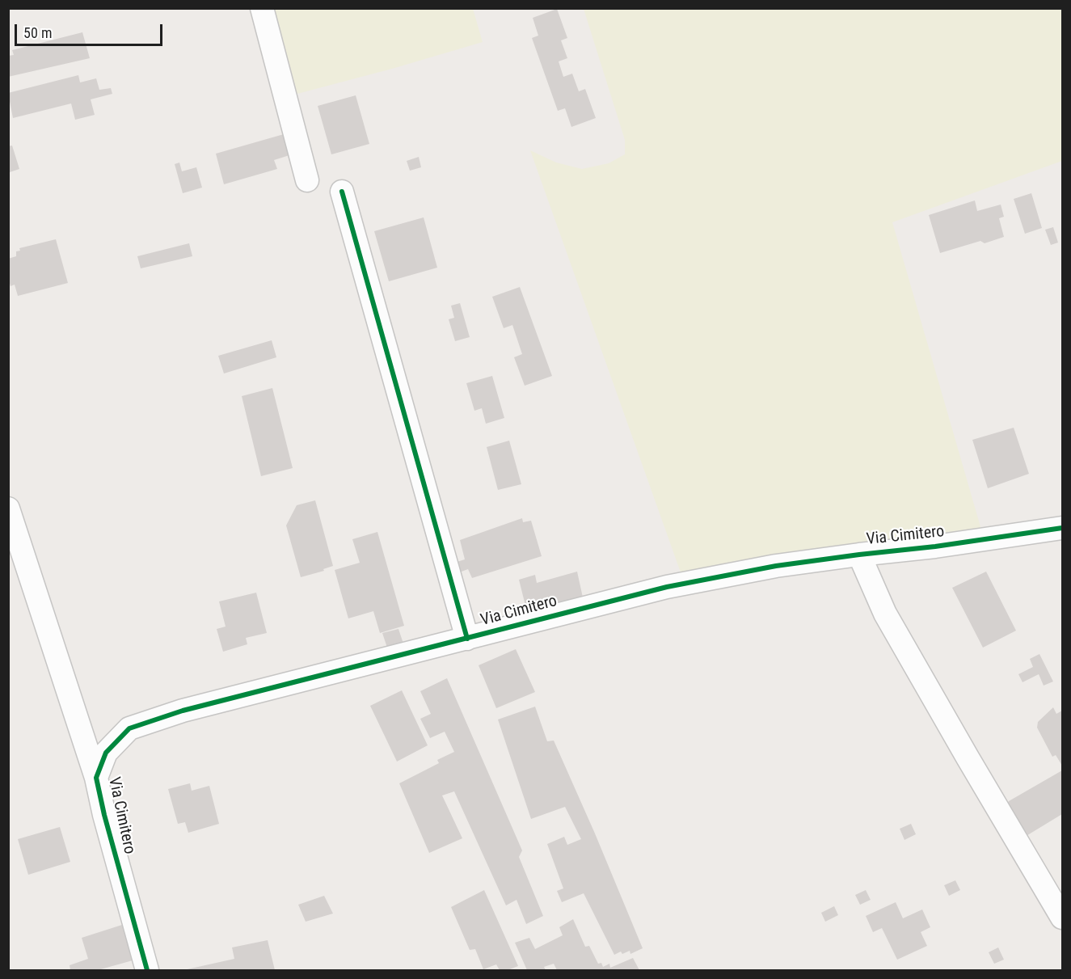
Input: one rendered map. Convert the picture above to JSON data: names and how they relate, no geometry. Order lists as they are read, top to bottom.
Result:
{
  "streets": {
    "street": ["Via Cimitero"]
  },
  "scale_bar": "50 m"
}
